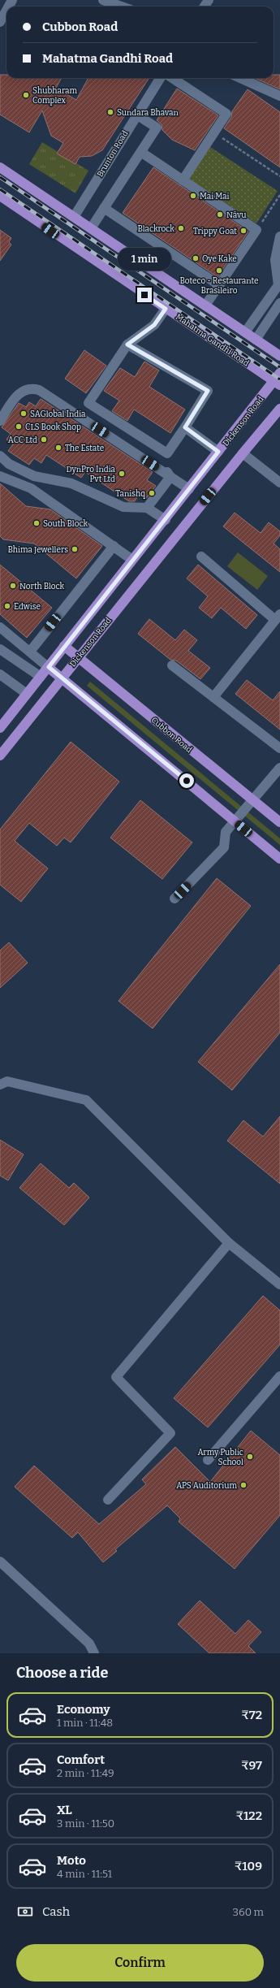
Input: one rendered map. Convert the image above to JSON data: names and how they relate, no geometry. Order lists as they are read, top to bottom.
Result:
{
  "streets": {
    "main road": ["Mahatma Gandhi Road", "Dickenson Road", "Cubbon Road"],
    "street": ["Brunton Road"]
  },
  "crossings": [
    ["Mahatma Gandhi Road", "Dickenson Road"],
    ["Dickenson Road", "Cubbon Road"]
  ],
  "places": [
    "Shubharam Complex",
    "Sundara Bhavan",
    "Mai Mai",
    "Nāvu",
    "Blackrock",
    "Trippy Goat",
    "Oye Kake",
    "Boteco - Restaurante Brasileiro",
    "SAGlobal India",
    "CLS Book Shop",
    "ACC Ltd",
    "The Estate",
    "DynPro India Pvt Ltd",
    "Tanishq",
    "South Block",
    "Bhima Jewellers",
    "North Block",
    "Edwise",
    "Army Public School",
    "APS Auditorium"
  ],
  "page": {
    "banner": ["Cubbon Road", "Mahatma Gandhi Road"],
    "bubble": "1 min",
    "heading": "Choose a ride",
    "list": [
      {
        "name": "Economy",
        "note": "1 min · 11:48",
        "value": "₹72"
      },
      {
        "name": "Comfort",
        "note": "2 min · 11:49",
        "value": "₹97"
      },
      {
        "name": "XL",
        "note": "3 min · 11:50",
        "value": "₹122"
      },
      {
        "name": "Moto",
        "note": "4 min · 11:51",
        "value": "₹109"
      }
    ],
    "pay": ["Cash", "360 m"],
    "buttons": "Confirm"
  }
}
